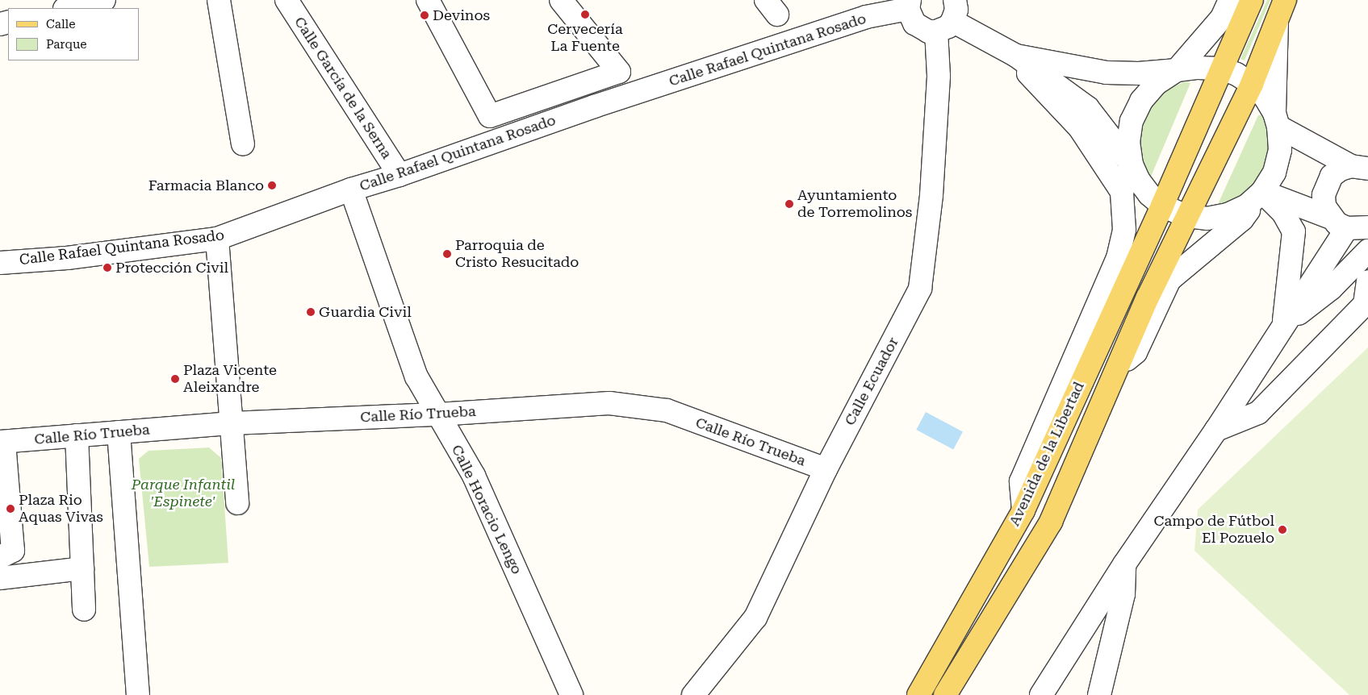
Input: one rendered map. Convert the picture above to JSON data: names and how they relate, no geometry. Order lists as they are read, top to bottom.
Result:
{
  "streets": {
    "main road": ["Avenida de la Libertad"],
    "street": [
      "Calle Rafael Quintana Rosado",
      "Calle García de la Serna",
      "Calle Ecuador",
      "Calle Río Trueba",
      "Calle Horacio Lengo"
    ]
  },
  "crossings": [
    ["Calle Rafael Quintana Rosado", "Calle García de la Serna"],
    ["Calle Rafael Quintana Rosado", "Calle Horacio Lengo"],
    ["Calle Ecuador", "Calle Río Trueba"],
    ["Calle Río Trueba", "Calle Horacio Lengo"]
  ],
  "parks": ["Parque Infantil 'Espinete'"],
  "places": [
    "Cervecería La Fuente",
    "Devinos",
    "Farmacia Blanco",
    "Ayuntamiento de Torremolinos",
    "Parroquia de Cristo Resucitado",
    "Protección Civil",
    "Guardia Civil",
    "Plaza Vicente Aleixandre",
    "Plaza Rio Aquas Vivas",
    "Campo de Fútbol El Pozuelo"
  ],
  "legend": ["Calle", "Parque"]
}
